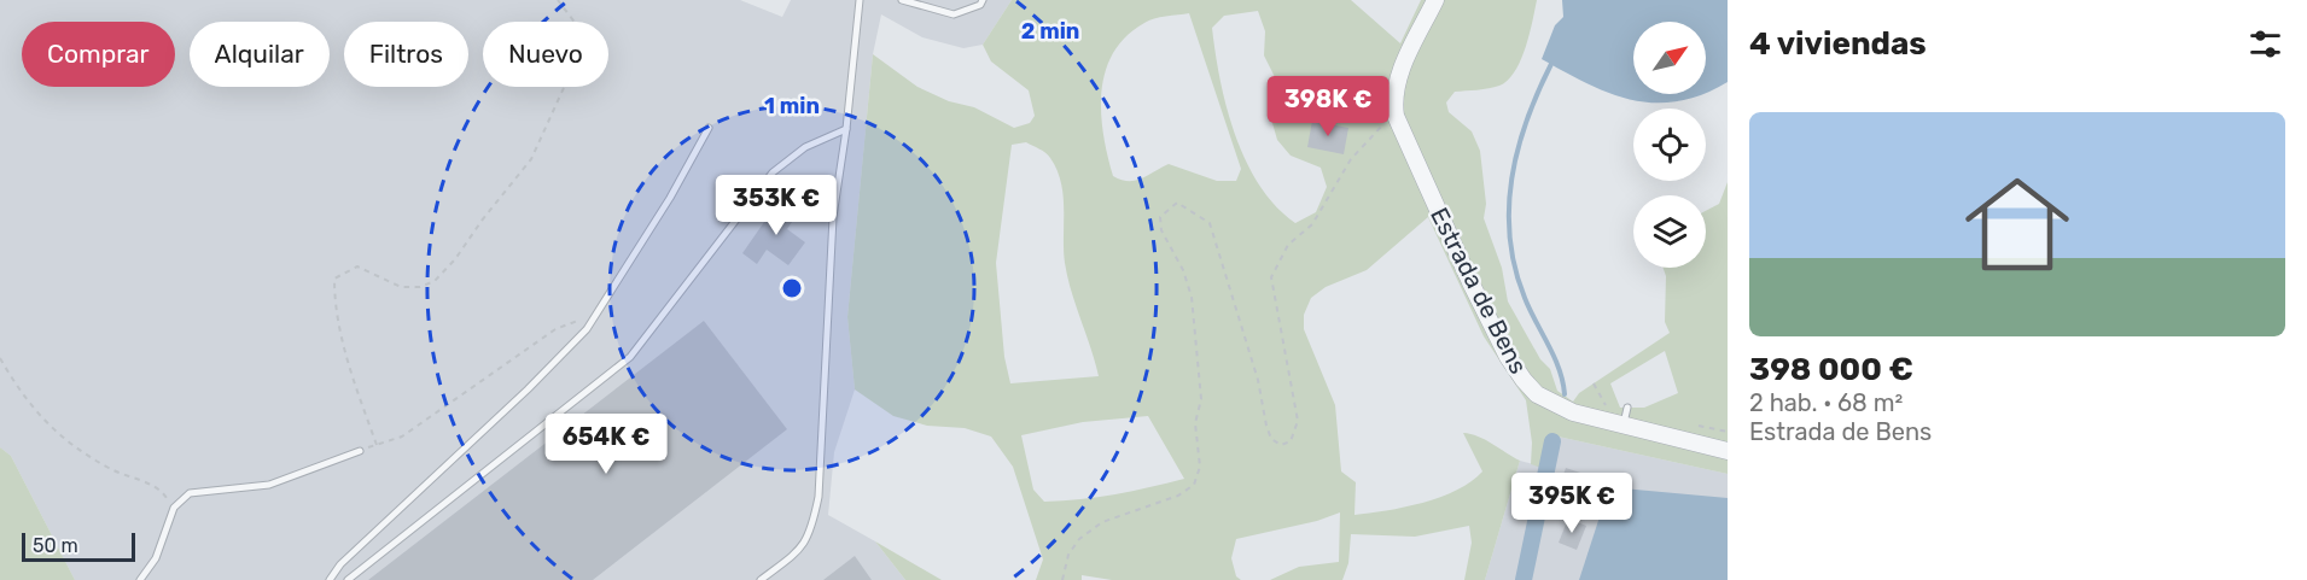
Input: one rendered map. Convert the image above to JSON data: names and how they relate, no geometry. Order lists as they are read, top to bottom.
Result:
{
  "streets": {
    "street": ["Estrada de Bens"]
  },
  "scale_bar": "50 m",
  "north": "top right",
  "page": {
    "heading": "4 viviendas",
    "chip": [
      "Comprar",
      "Alquilar",
      "Filtros",
      "Nuevo"
    ],
    "price": [
      "398K €",
      "353K €",
      "654K €",
      "395K €"
    ],
    "list": [
      {
        "name": "398 000 €",
        "note": "2 hab. · 68 m² · Estrada de Bens"
      }
    ],
    "scale": "50 m"
  },
  "rings": ["2 min", "1 min"]
}
